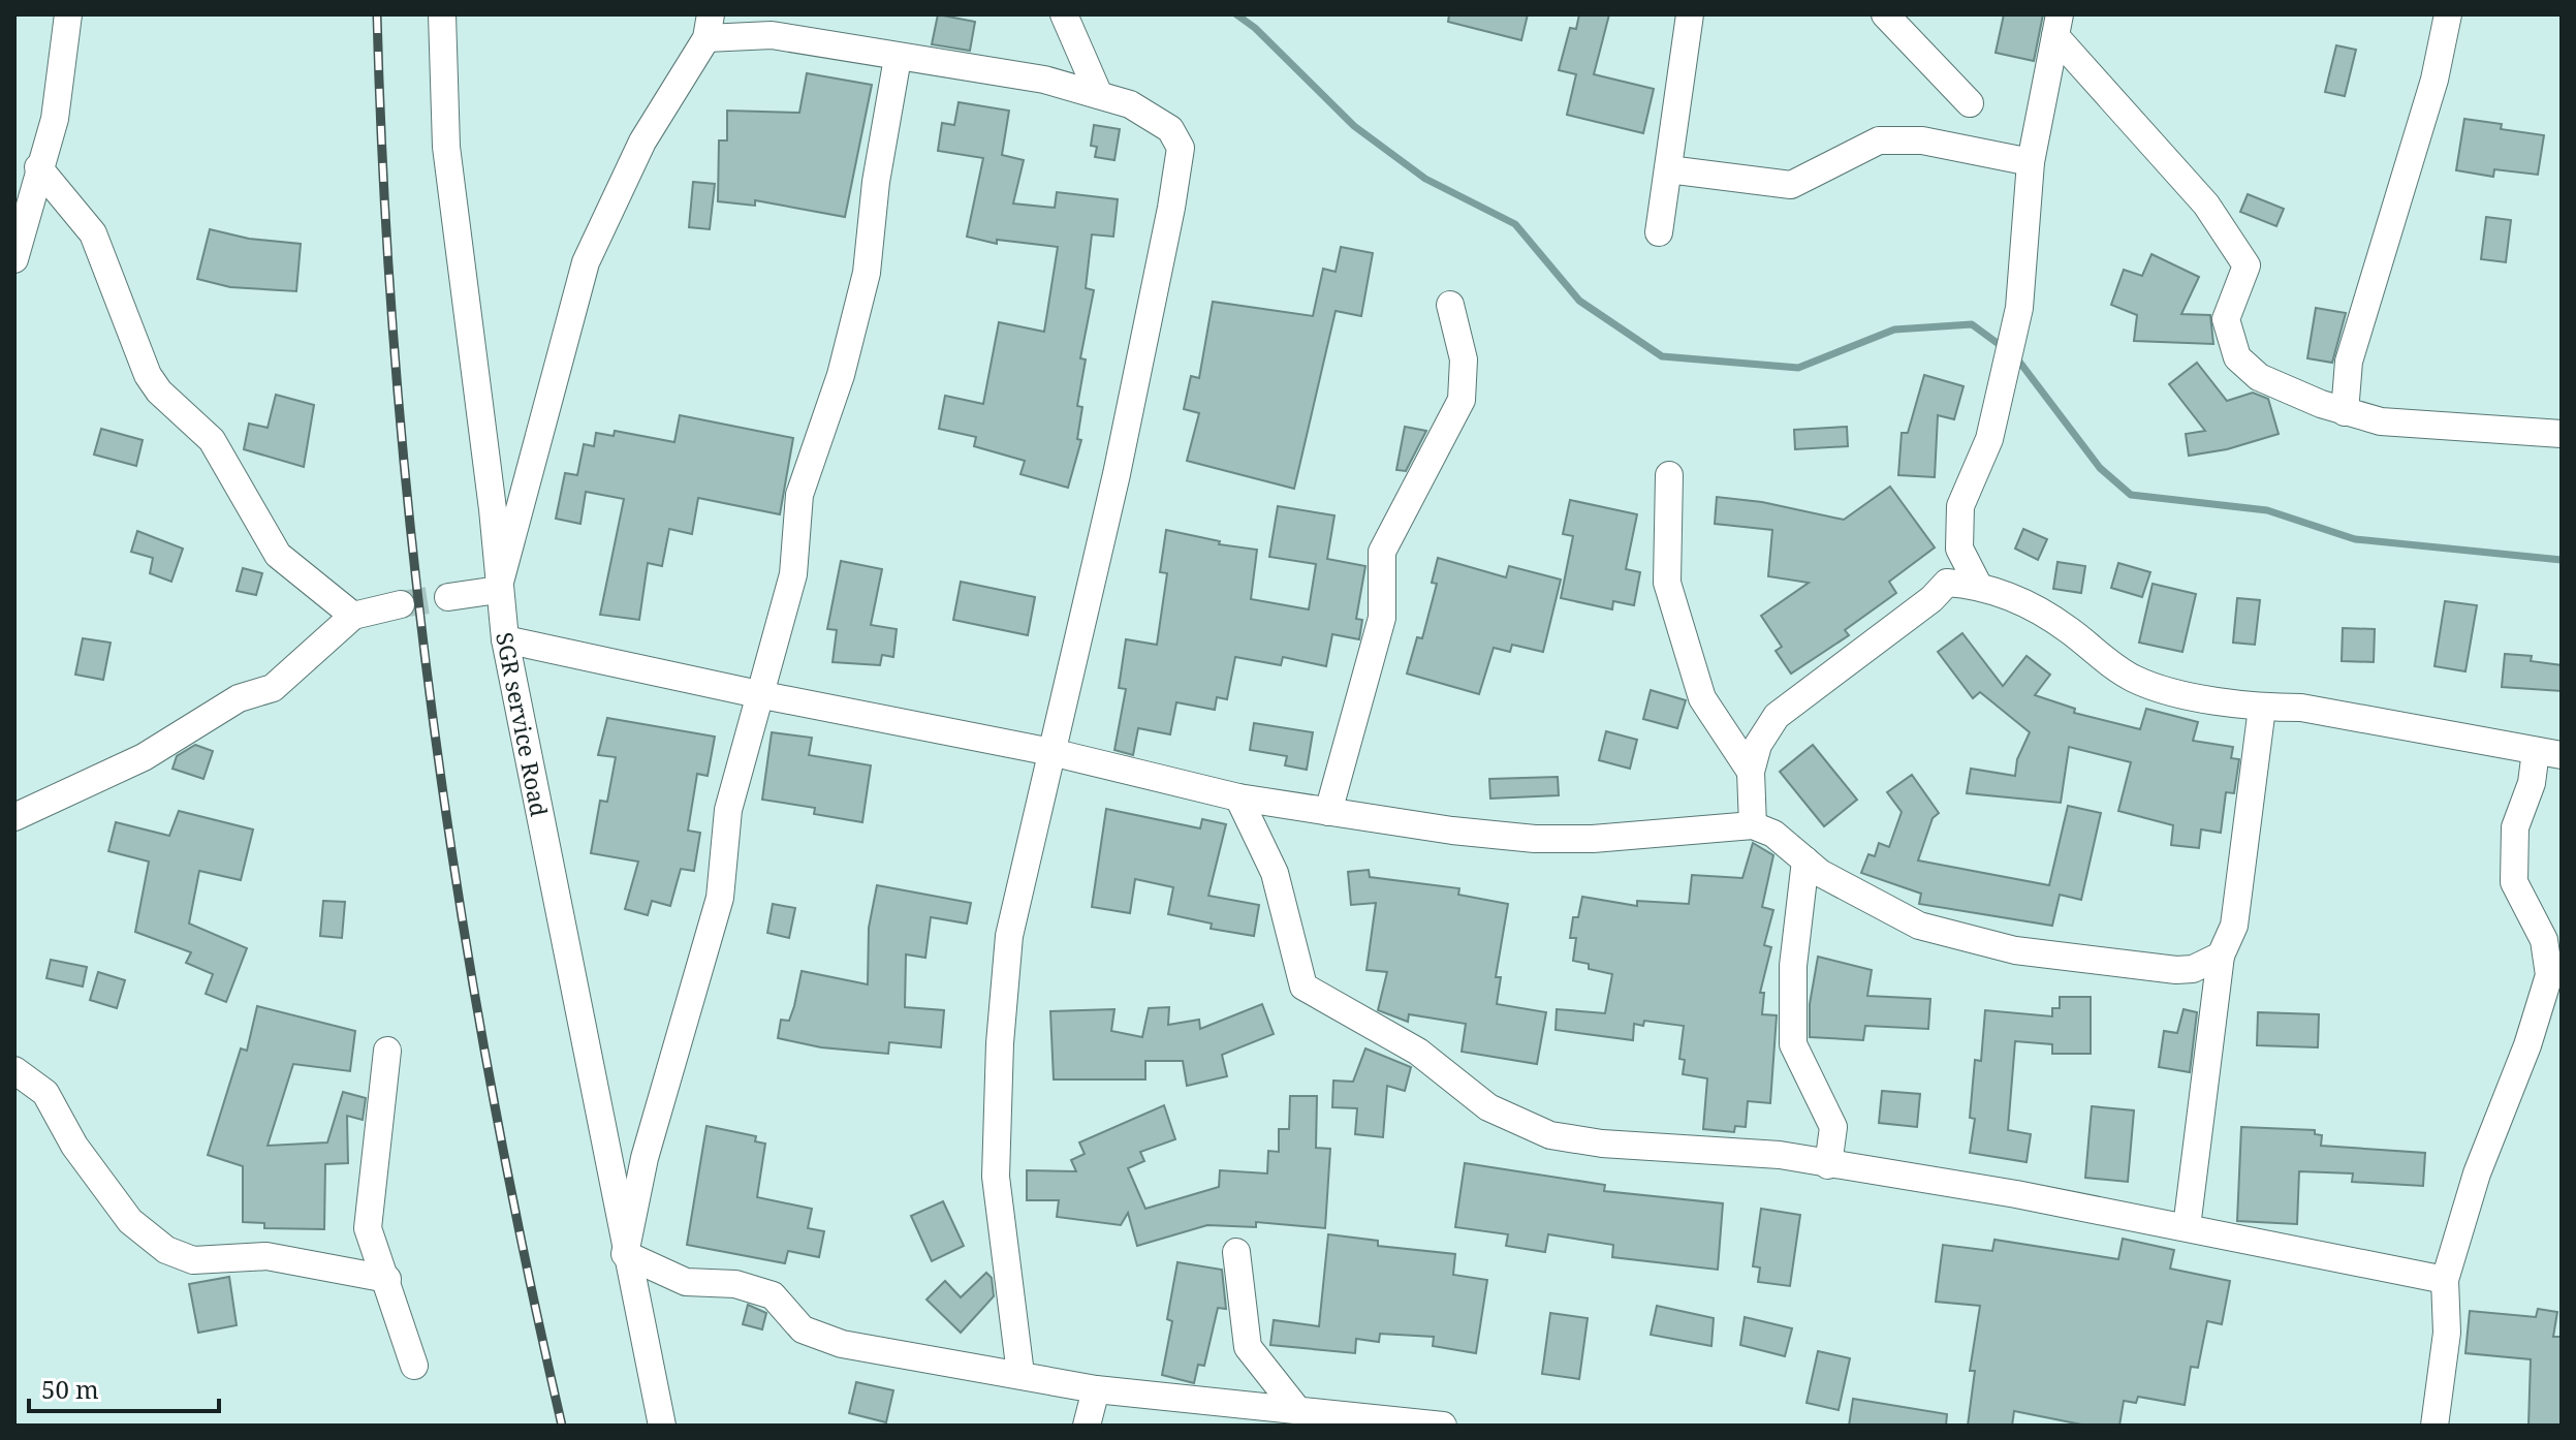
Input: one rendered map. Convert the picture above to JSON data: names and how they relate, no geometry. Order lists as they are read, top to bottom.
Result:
{
  "streets": {
    "street": ["SGR service Road"]
  },
  "scale_bar": "50 m"
}
